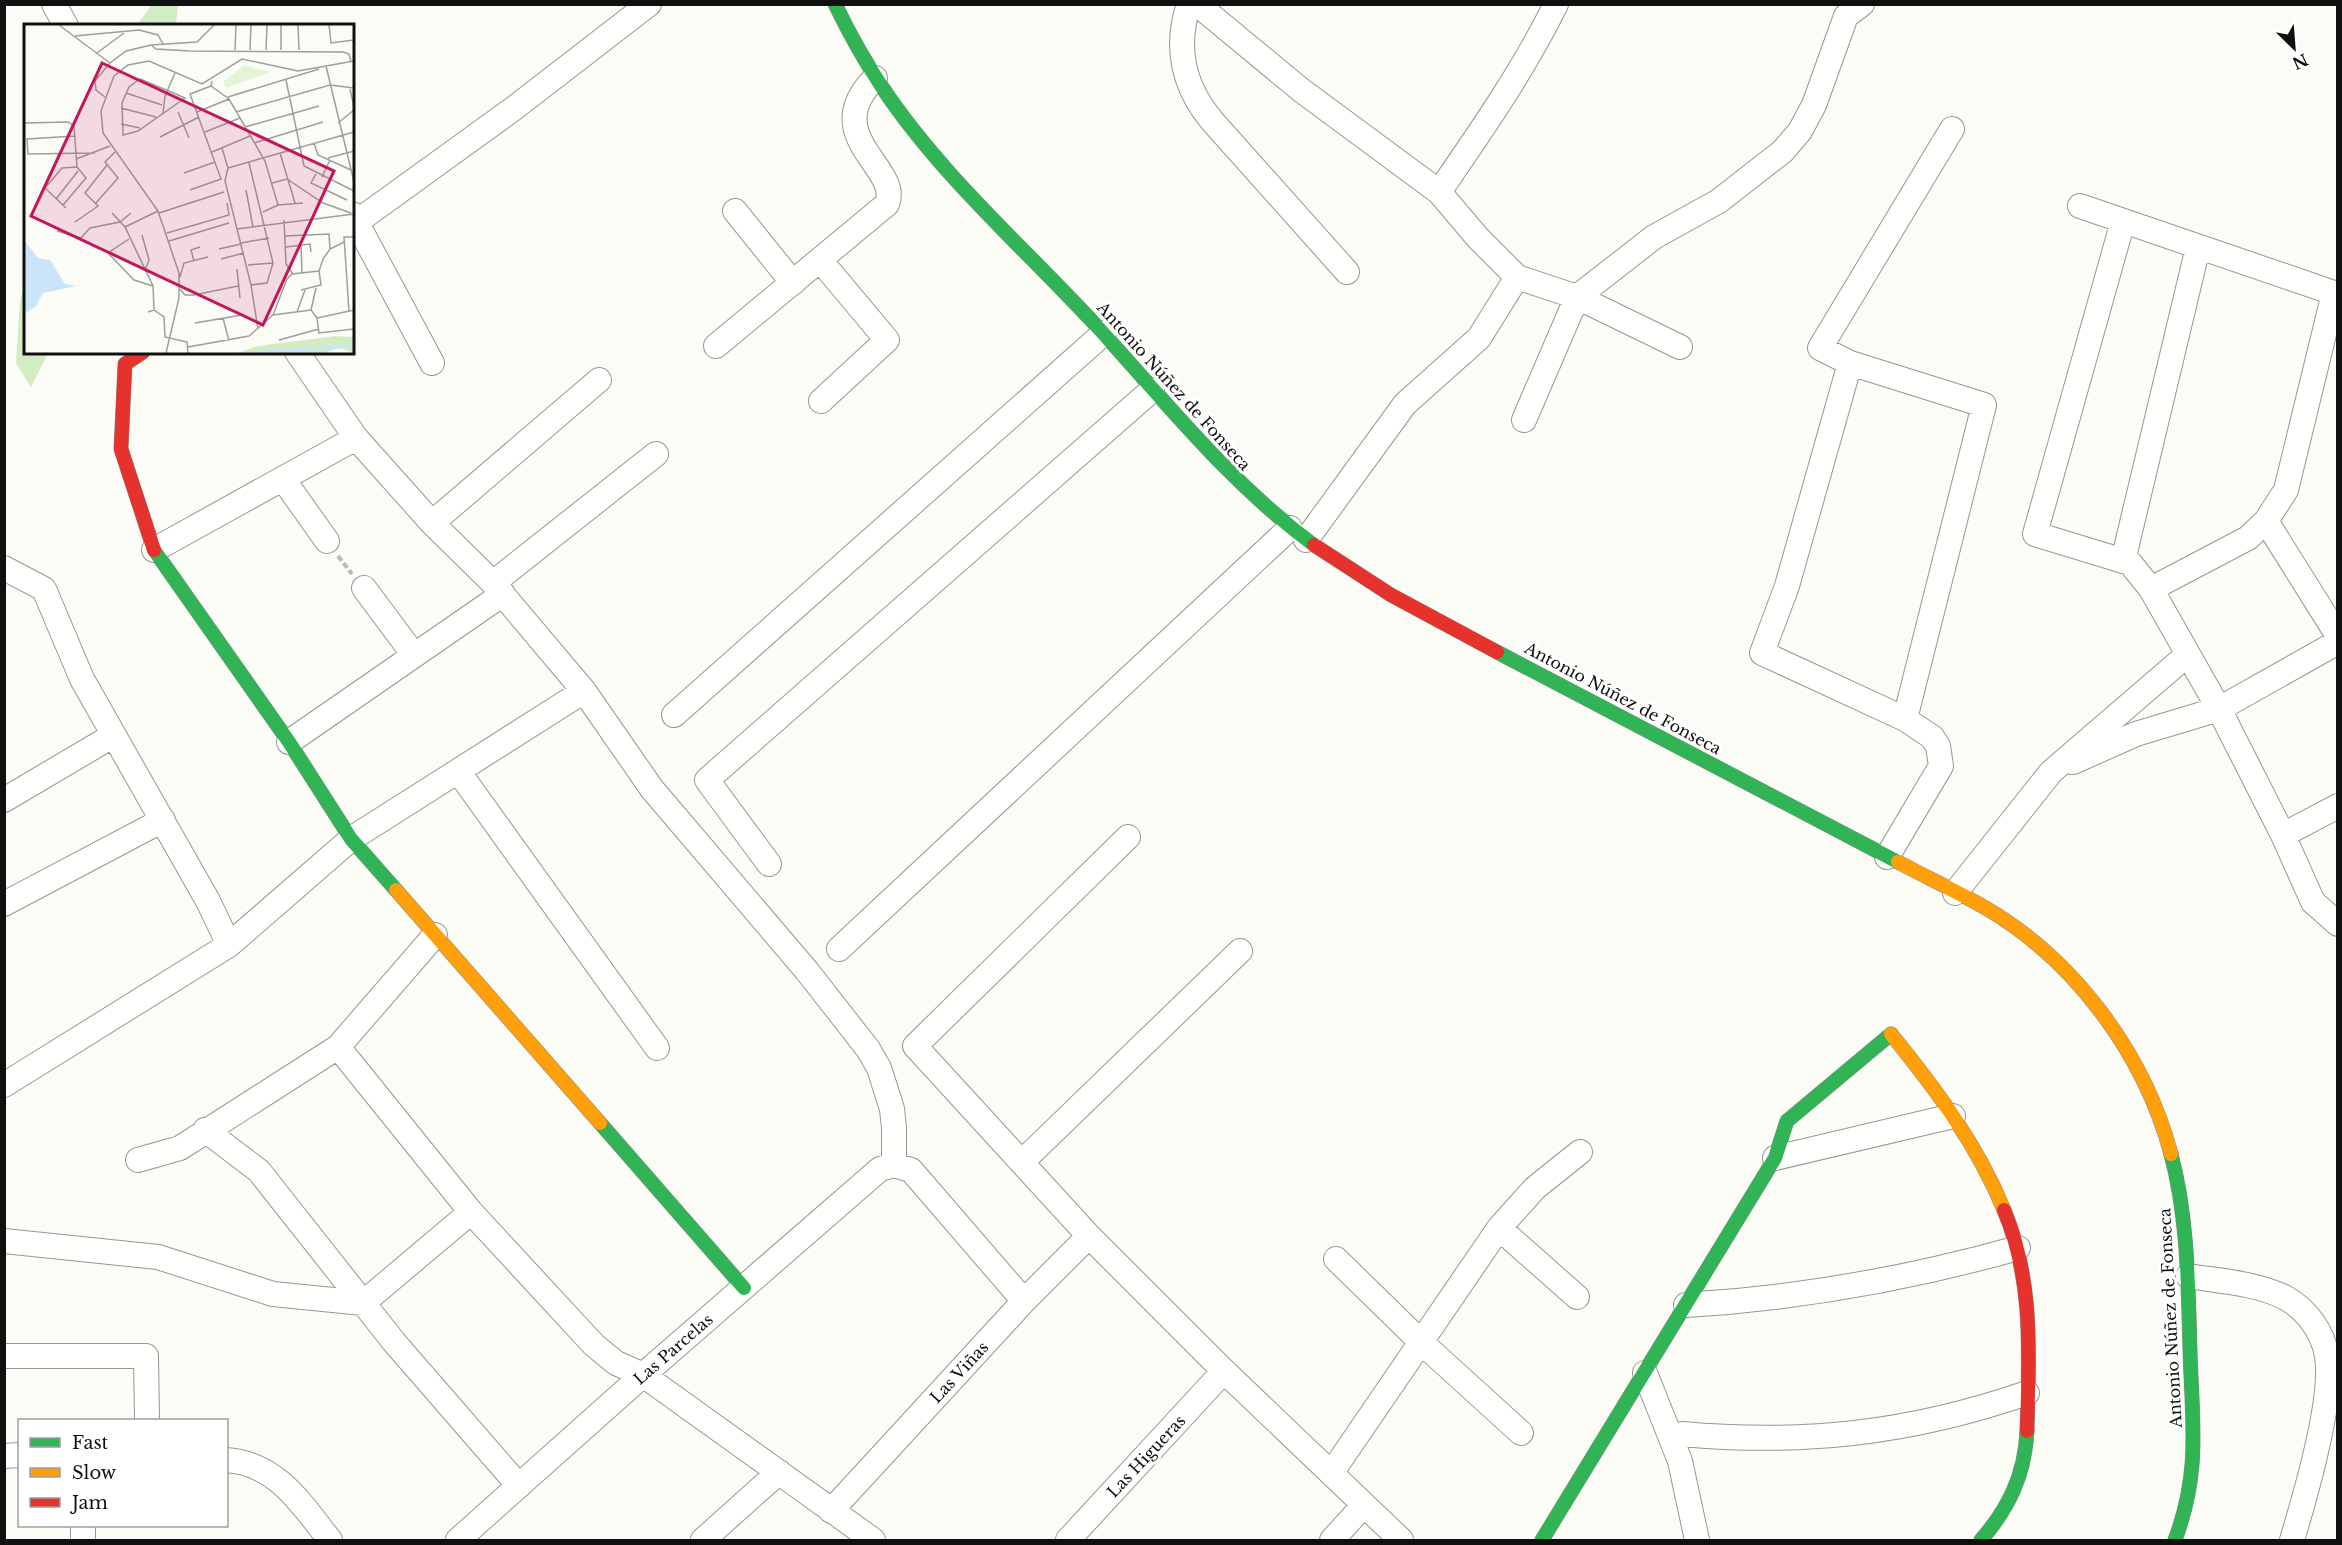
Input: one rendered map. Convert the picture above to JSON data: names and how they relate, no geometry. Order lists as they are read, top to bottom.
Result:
{
  "streets": {
    "street": [
      "Antonio Núñez de Fonseca",
      "Las Parcelas",
      "Las Viñas",
      "Las Higueras"
    ]
  },
  "legend": ["Fast", "Slow", "Jam"],
  "north": "bottom right"
}
